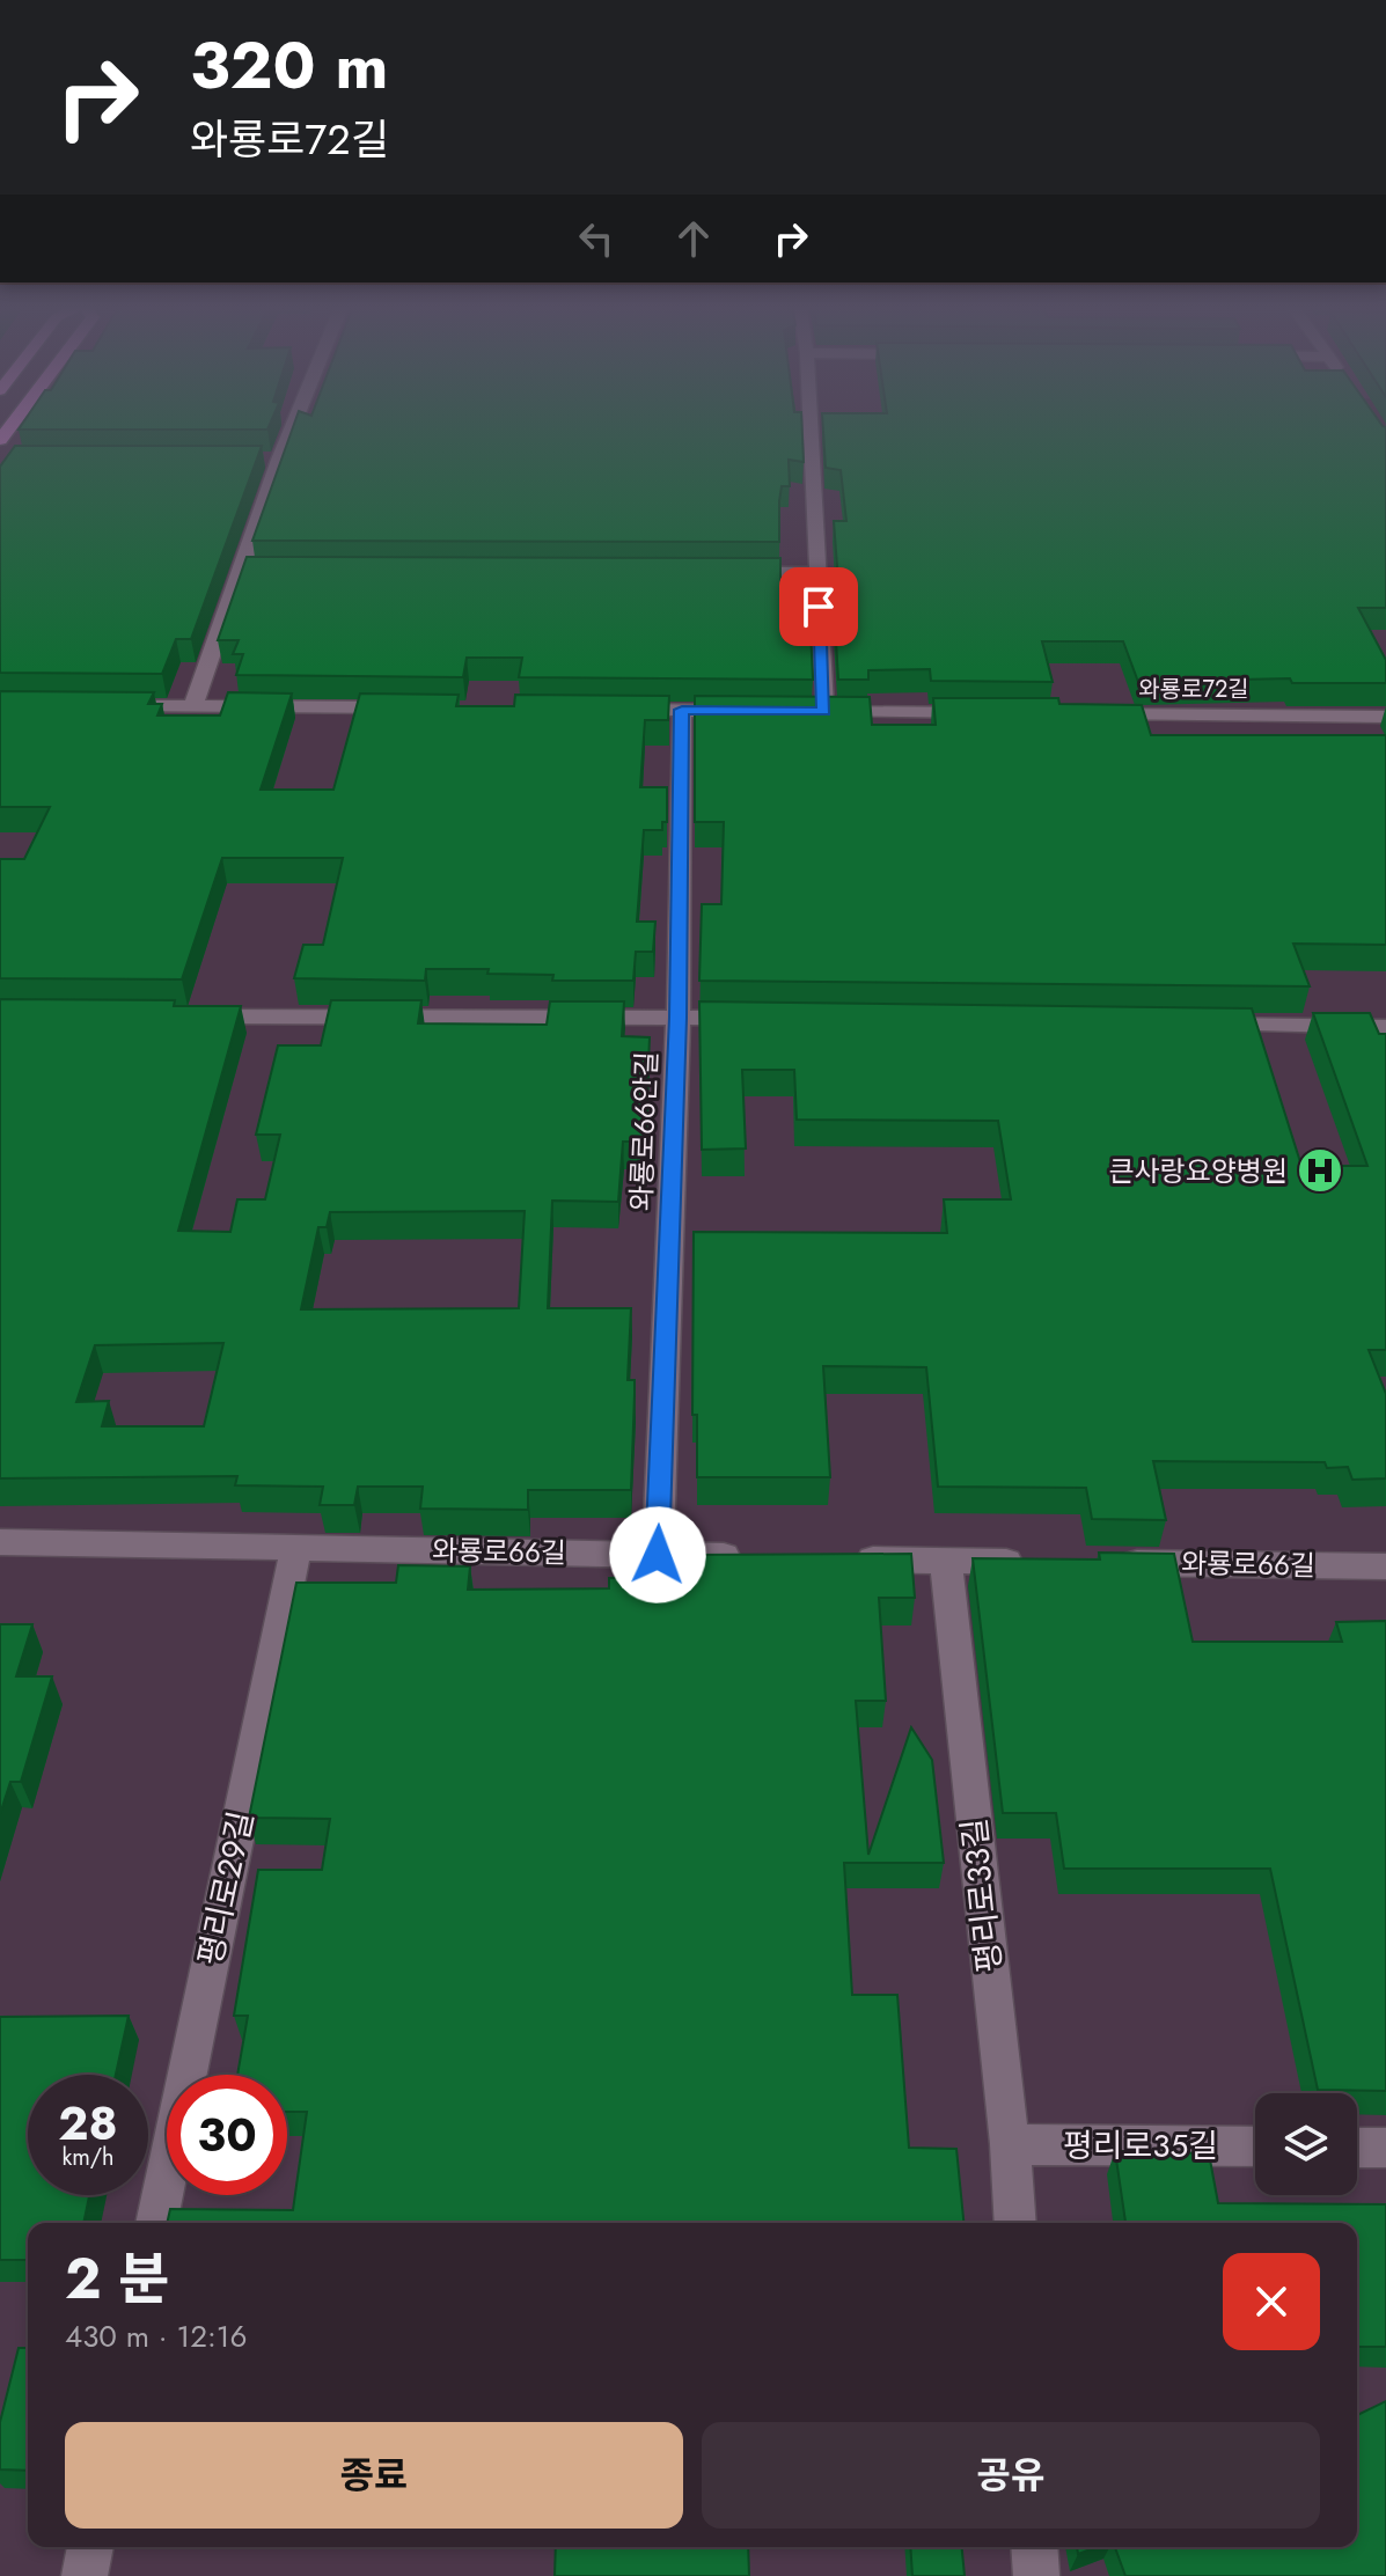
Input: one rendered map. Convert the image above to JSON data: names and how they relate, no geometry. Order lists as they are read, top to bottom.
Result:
{
  "streets": {
    "street": [
      "와룡로72길",
      "와룡로66안길",
      "와룡로66길",
      "평리로29길",
      "평리로33길",
      "평리로35길"
    ]
  },
  "crossings": [
    ["와룡로66안길", "와룡로66길"],
    ["와룡로66길", "평리로29길"],
    ["평리로33길", "평리로35길"]
  ],
  "places": {
    "hospital": ["큰사랑요양병원"]
  },
  "page": {
    "turn": ["320 m", "와룡로72길"],
    "speed": "28 km/h",
    "limit": "30",
    "heading": ["2 분", "430 m · 12:16"],
    "buttons": ["종료", "공유"]
  }
}
